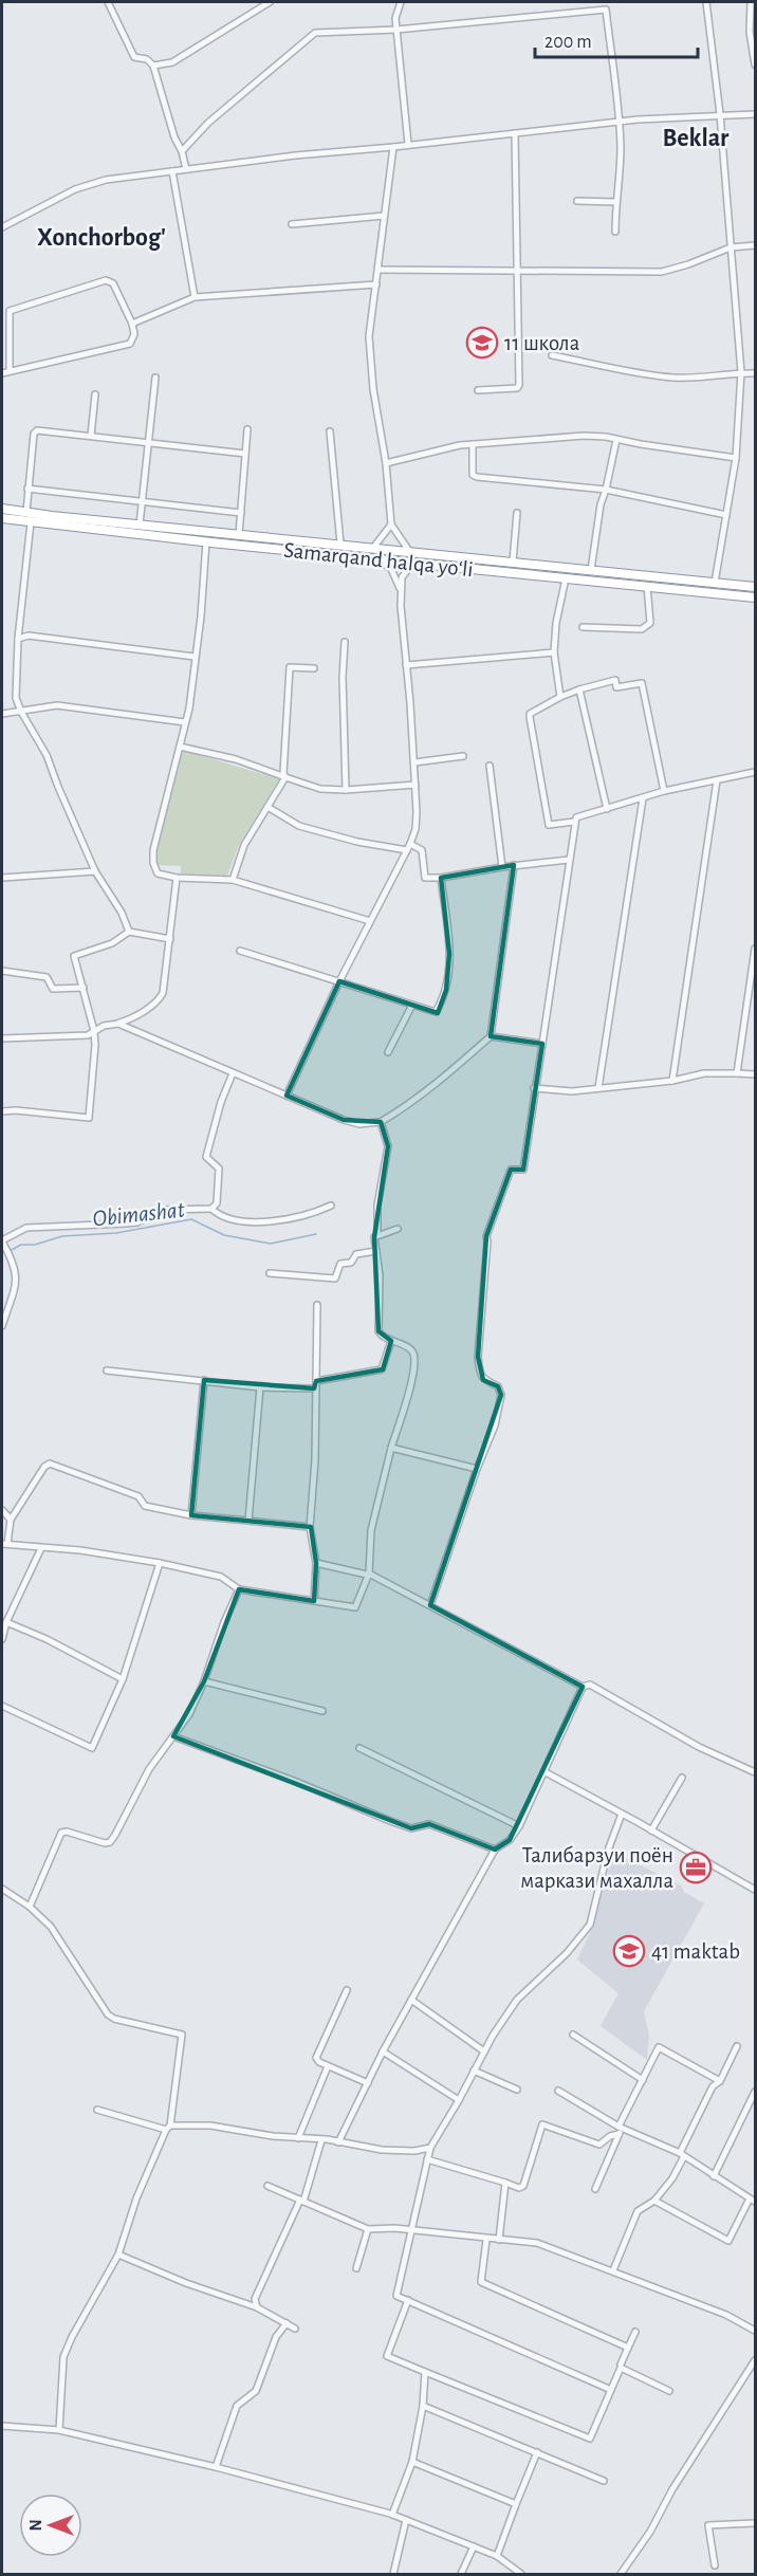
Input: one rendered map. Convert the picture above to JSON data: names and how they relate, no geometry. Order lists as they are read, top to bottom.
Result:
{
  "streets": {
    "highway": ["Samarqand halqa yoʻli"]
  },
  "districts": ["Beklar", "Xonchorbog'"],
  "water": ["Obimashat"],
  "places": {
    "school or university": ["11 школа", "41 maktab"],
    "office": ["Талибарзуи поён маркази махалла"]
  },
  "scale_bar": "200 m",
  "north": "left"
}
